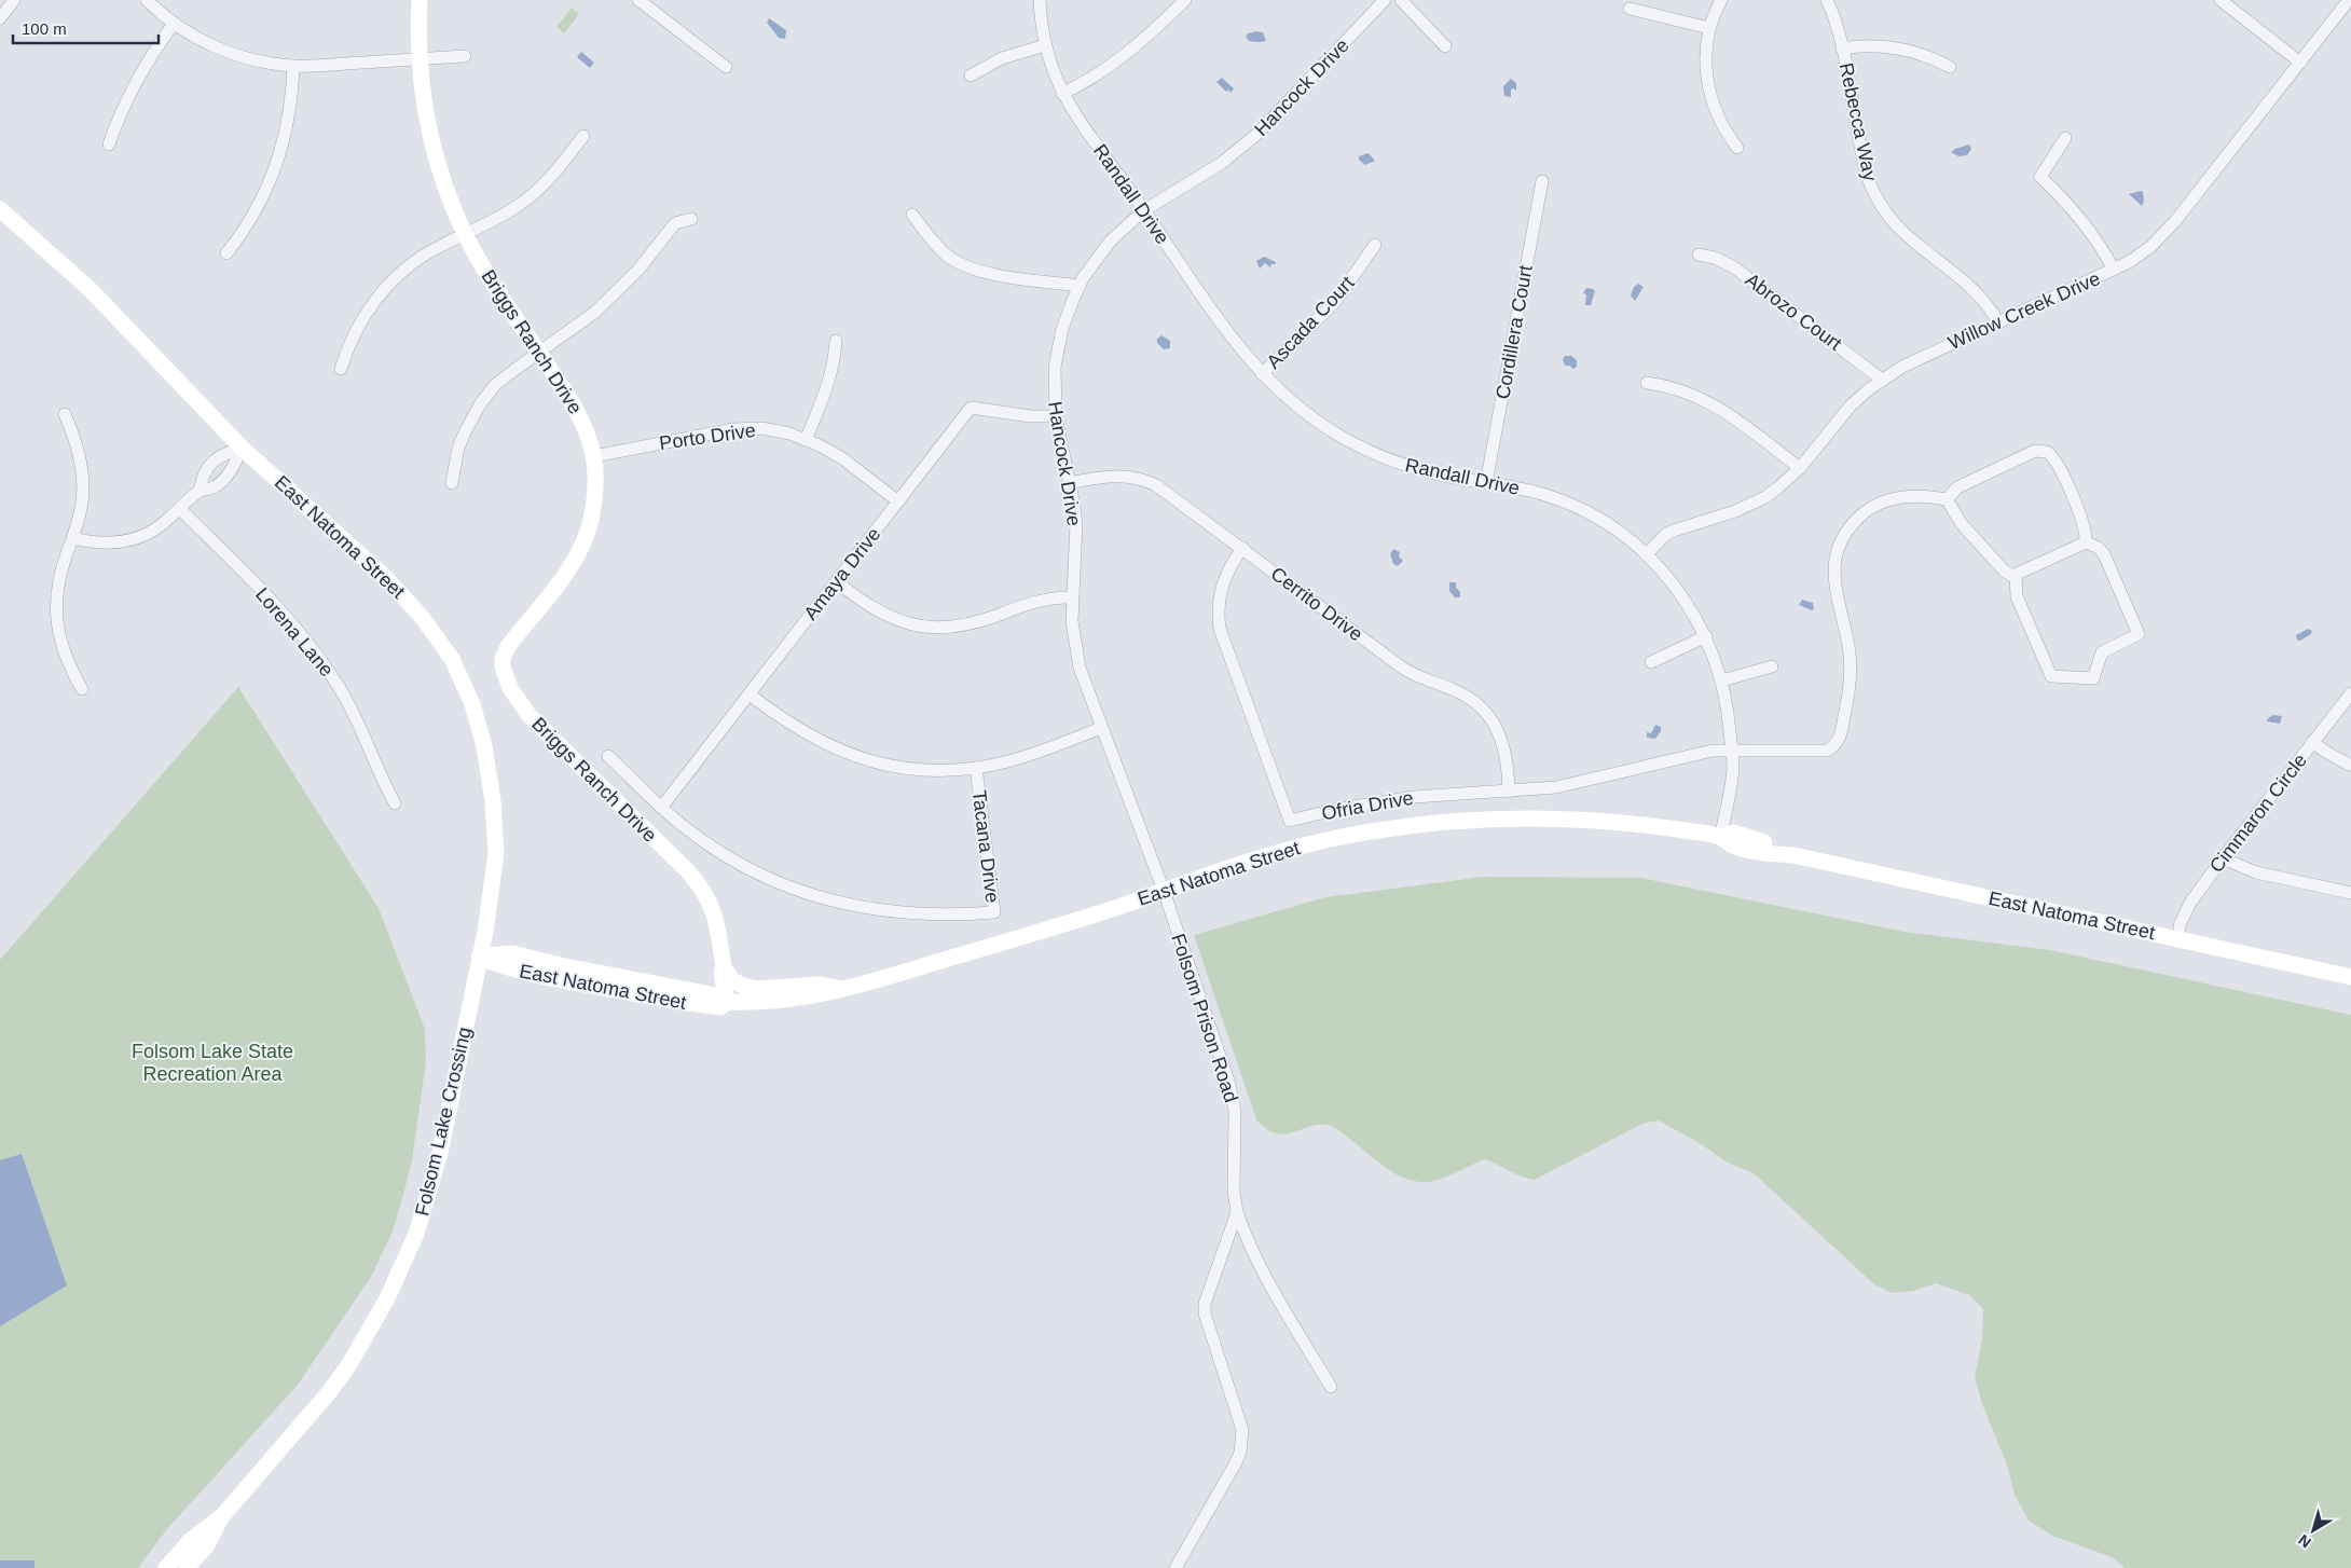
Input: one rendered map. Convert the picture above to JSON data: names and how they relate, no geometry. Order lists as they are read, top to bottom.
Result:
{
  "streets": {
    "main road": ["Briggs Ranch Drive", "East Natoma Street", "Folsom Lake Crossing"],
    "street": [
      "Hancock Drive",
      "Rebecca Way",
      "Randall Drive",
      "Willow Creek Drive",
      "Abrozo Court",
      "Ascada Court",
      "Cordillera Court",
      "Porto Drive",
      "Amaya Drive",
      "Cerrito Drive",
      "Lorena Lane",
      "Ofria Drive",
      "Cimmaron Circle",
      "Tacana Drive",
      "Folsom Prison Road"
    ]
  },
  "crossings": [
    ["Hancock Drive", "Randall Drive"],
    ["Hancock Drive", "East Natoma Street"],
    ["Hancock Drive", "Amaya Drive"],
    ["Hancock Drive", "Cerrito Drive"],
    ["Hancock Drive", "Folsom Prison Road"],
    ["Rebecca Way", "Willow Creek Drive"],
    ["Randall Drive", "Willow Creek Drive"],
    ["Randall Drive", "Ascada Court"],
    ["Randall Drive", "Cordillera Court"],
    ["Randall Drive", "East Natoma Street"],
    ["Randall Drive", "Ofria Drive"],
    ["Willow Creek Drive", "Abrozo Court"],
    ["Briggs Ranch Drive", "Porto Drive"],
    ["Briggs Ranch Drive", "East Natoma Street"],
    ["Porto Drive", "Amaya Drive"],
    ["East Natoma Street", "Cimmaron Circle"],
    ["East Natoma Street", "Folsom Prison Road"],
    ["East Natoma Street", "Folsom Lake Crossing"],
    ["Amaya Drive", "Tacana Drive"],
    ["Cerrito Drive", "Ofria Drive"]
  ],
  "parks": ["Folsom Lake State Recreation Area"],
  "scale_bar": "100 m",
  "north": "bottom left"
}
